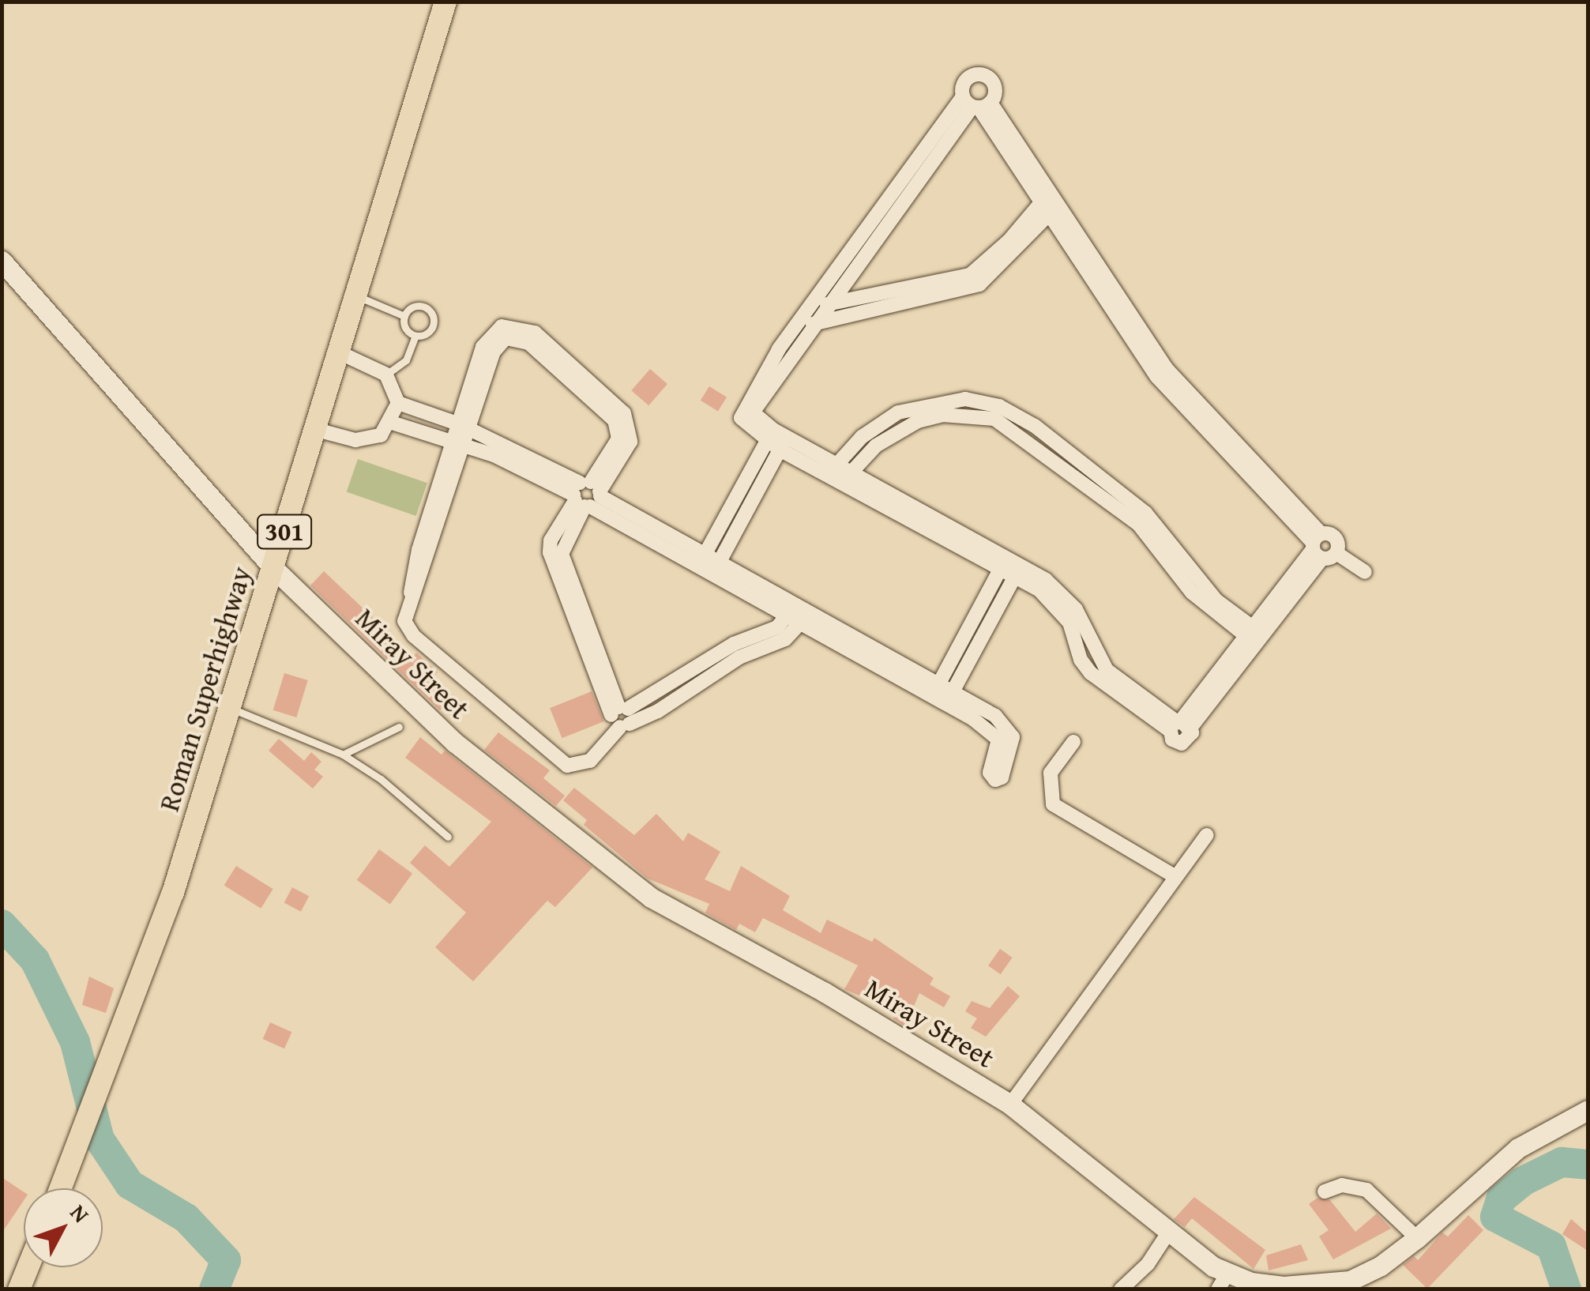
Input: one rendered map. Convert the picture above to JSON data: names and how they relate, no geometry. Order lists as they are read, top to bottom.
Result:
{
  "streets": {
    "main road": ["301", "Roman Superhighway"],
    "street": ["Miray Street"]
  },
  "crossings": [
    ["Miray Street", "Roman Superhighway"]
  ],
  "north": "top right"
}
